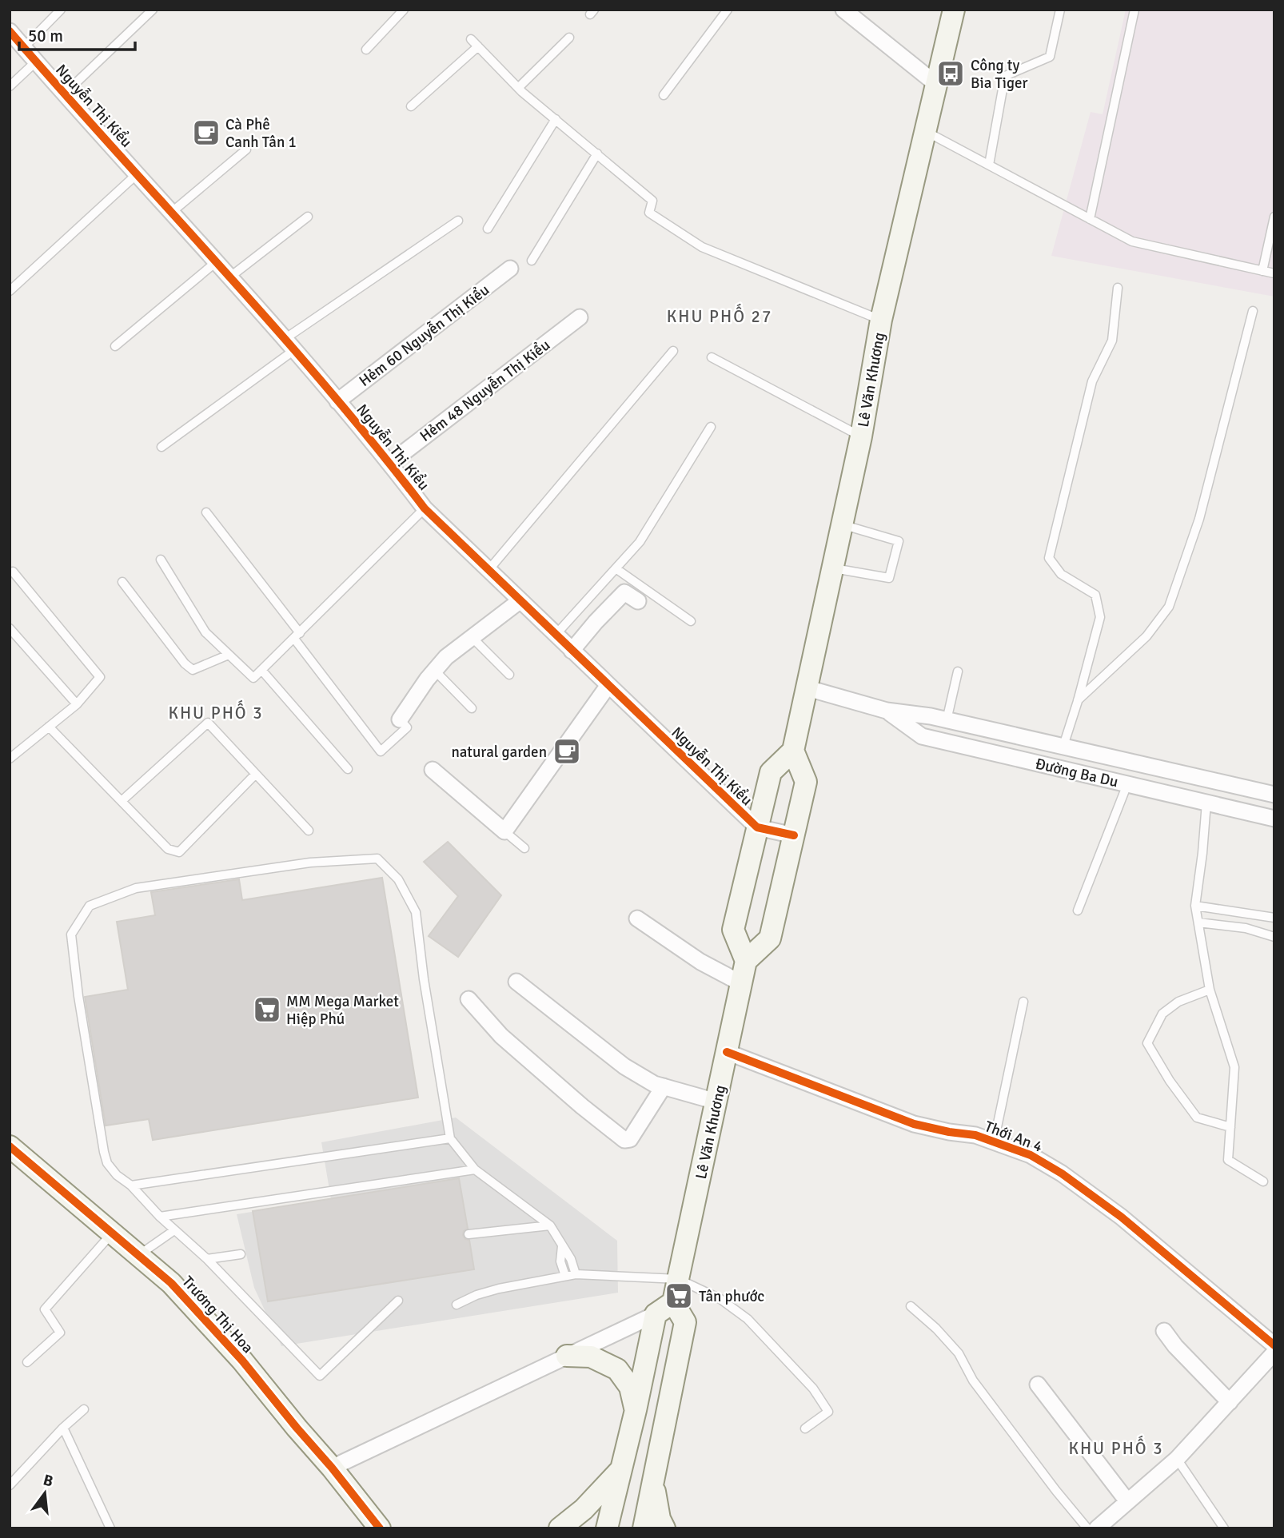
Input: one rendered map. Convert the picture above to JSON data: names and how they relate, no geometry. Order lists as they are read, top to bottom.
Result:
{
  "streets": {
    "main road": ["Lê Văn Khương", "Trương Thị Hoa"],
    "street": [
      "Nguyễn Thị Kiểu",
      "Hẻm 60 Nguyễn Thị Kiểu",
      "Hẻm 48 Nguyễn Thị Kiểu",
      "Đường Ba Du",
      "Thới An 4"
    ]
  },
  "crossings": [
    ["Nguyễn Thị Kiểu", "Hẻm 60 Nguyễn Thị Kiểu"],
    ["Nguyễn Thị Kiểu", "Hẻm 48 Nguyễn Thị Kiểu"],
    ["Lê Văn Khương", "Đường Ba Du"],
    ["Lê Văn Khương", "Thới An 4"]
  ],
  "districts": ["KHU PHỐ 27", "KHU PHỐ 3", "KHU PHỐ 3"],
  "places": {
    "bus stop": ["Công ty Bia Tiger"],
    "cafe": ["Cà Phê Canh Tân 1", "natural garden"],
    "supermarket": ["MM Mega Market Hiệp Phú", "Tân phước"]
  },
  "scale_bar": "50 m",
  "north": "top"
}
